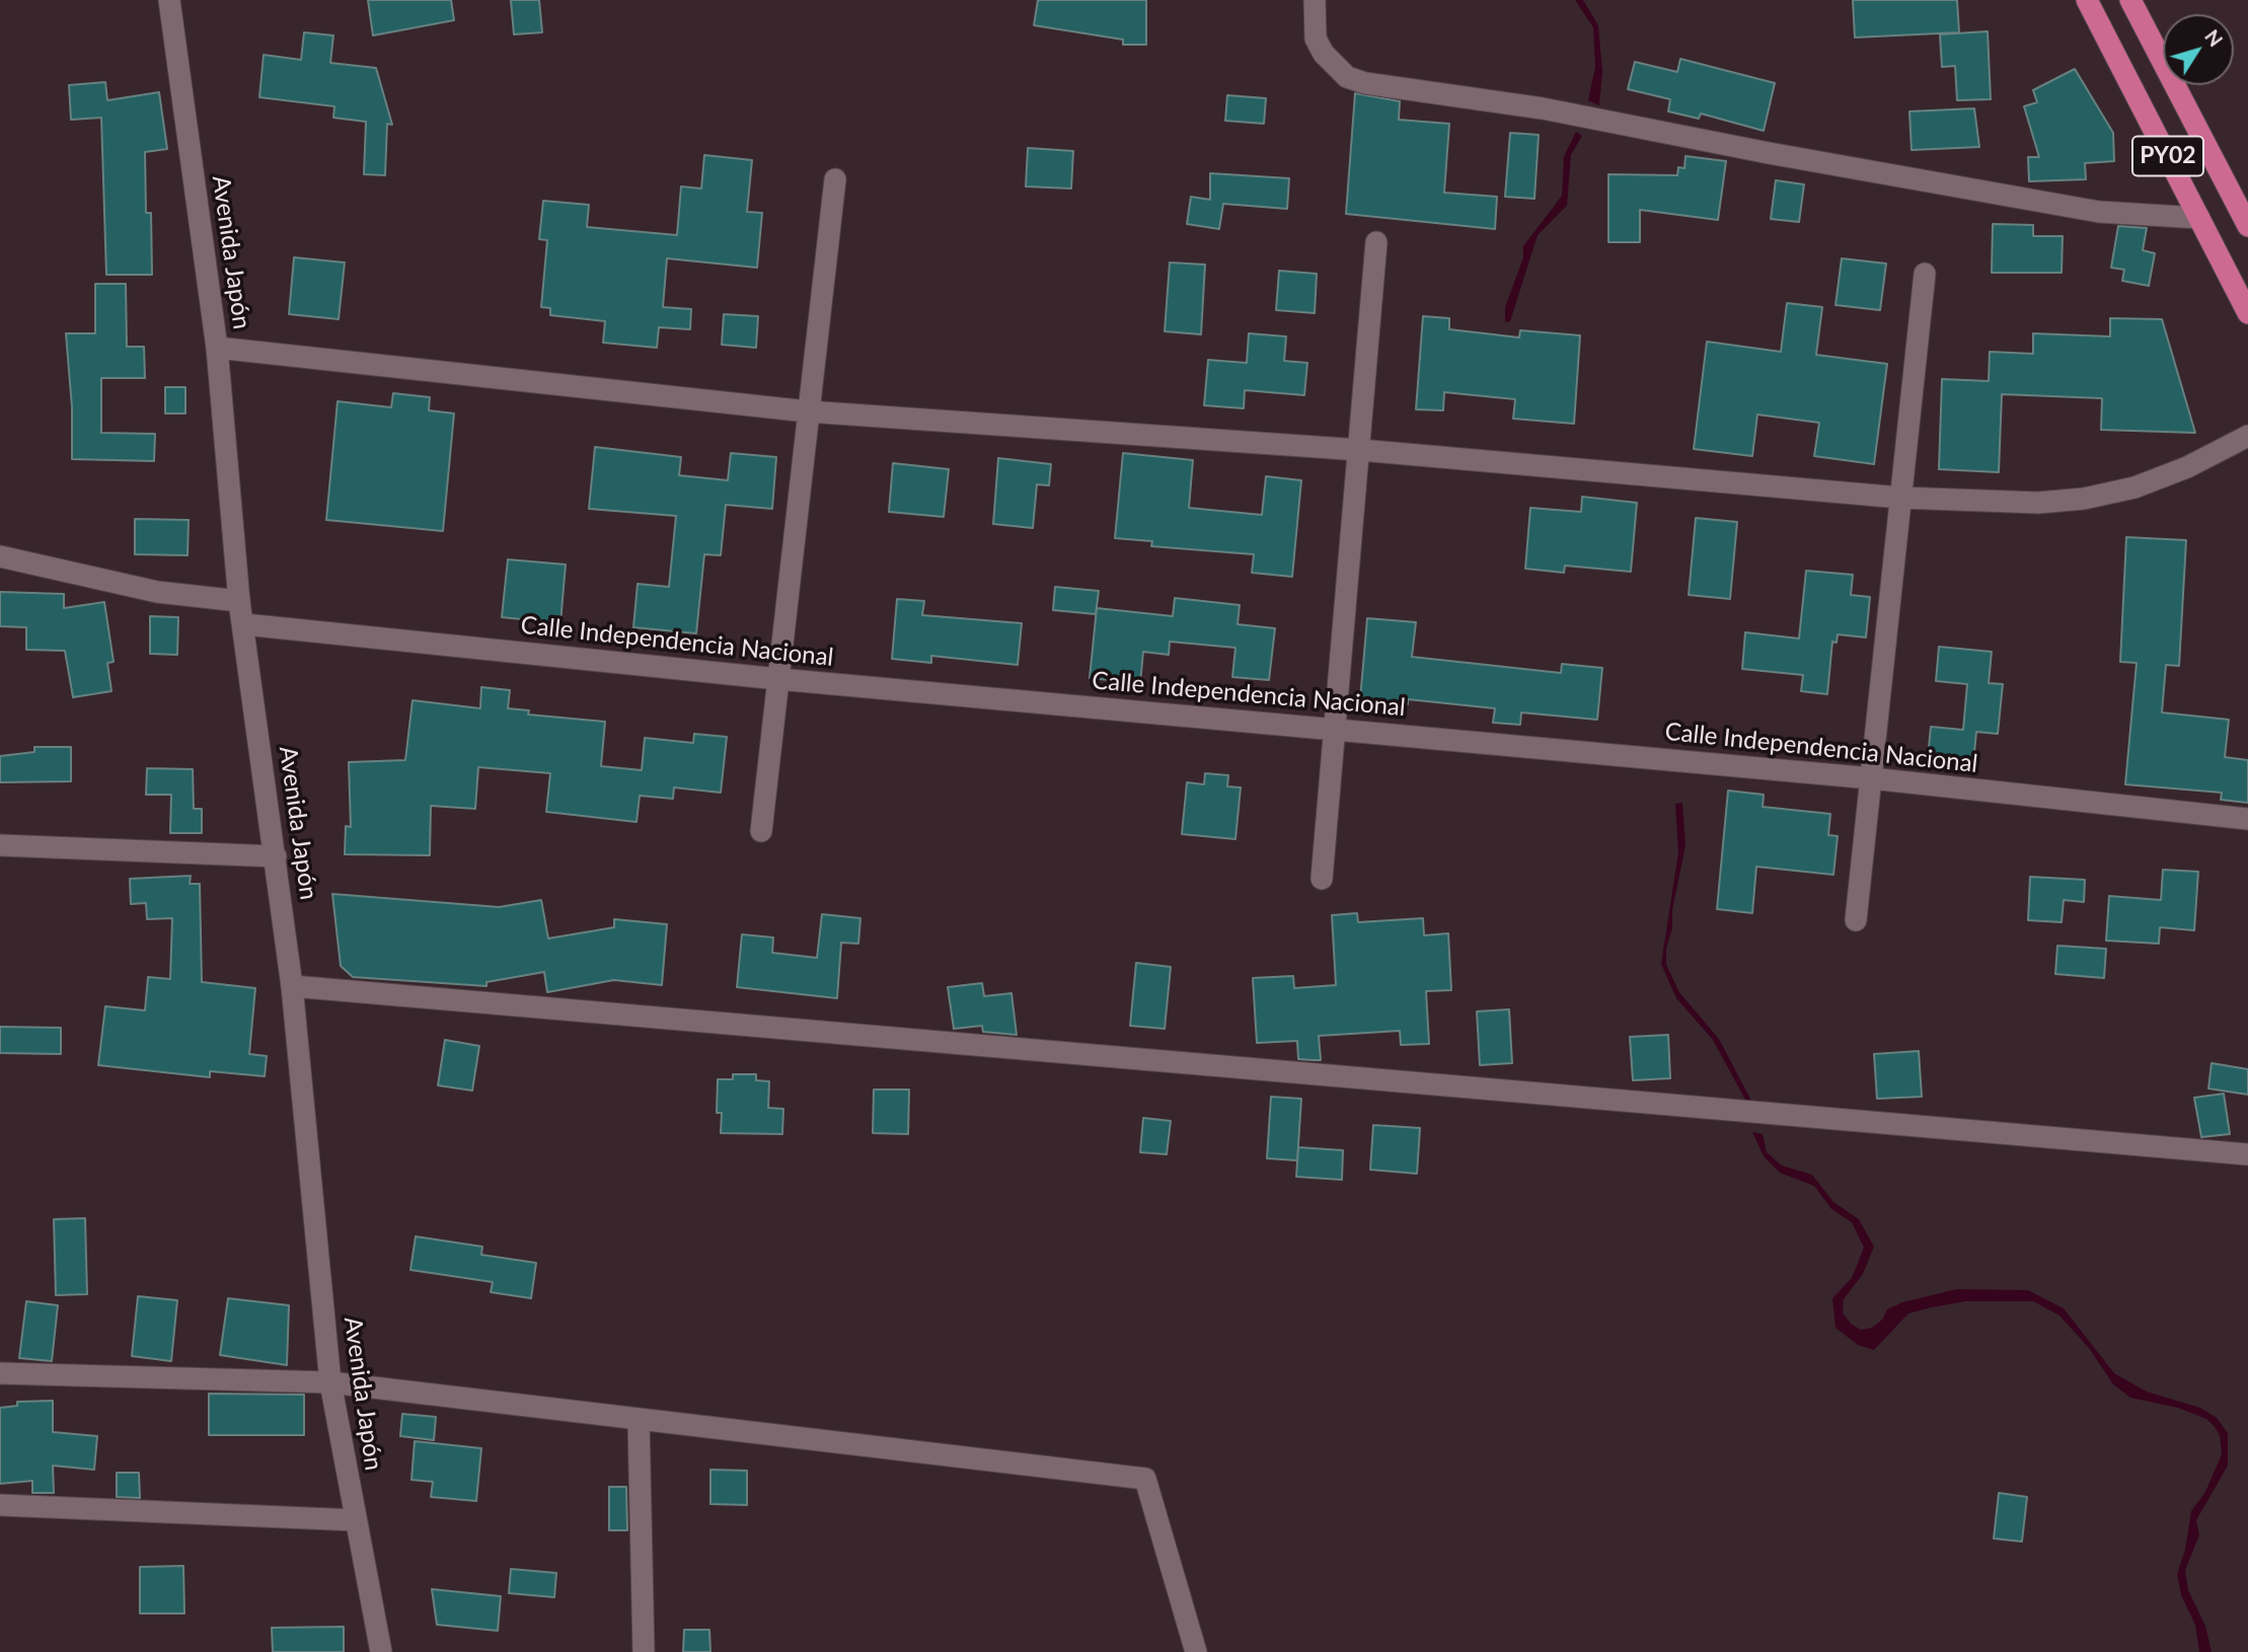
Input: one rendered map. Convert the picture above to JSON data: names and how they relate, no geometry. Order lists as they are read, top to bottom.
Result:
{
  "streets": {
    "highway": ["PY02"],
    "street": ["Avenida Japón", "Calle Independencia Nacional"]
  },
  "crossings": [
    ["Avenida Japón", "Calle Independencia Nacional"]
  ],
  "north": "top right"
}
